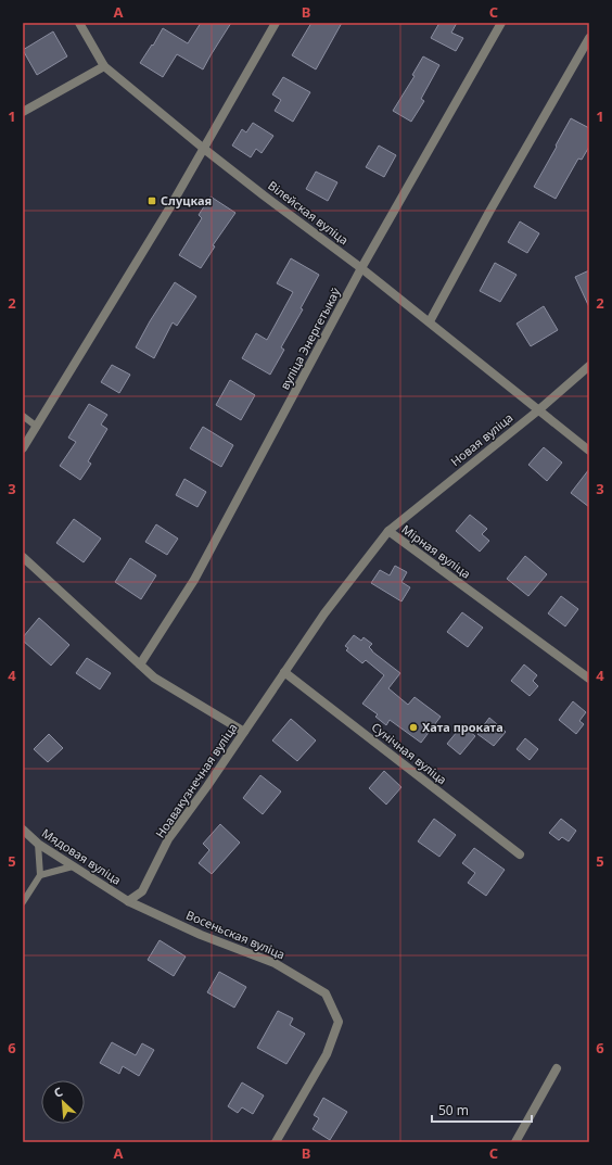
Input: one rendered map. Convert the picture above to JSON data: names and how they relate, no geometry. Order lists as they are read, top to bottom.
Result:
{
  "streets": {
    "street": [
      "Вілейская вуліца",
      "вуліца Энергетыкаў",
      "Новая вуліца",
      "Мірная вуліца",
      "Сунічная вуліца",
      "Ноавакузнечная вуліца",
      "Мядовая вуліца",
      "Восеньская вуліца"
    ]
  },
  "crossings": [
    ["Вілейская вуліца", "вуліца Энергетыкаў"],
    ["Вілейская вуліца", "Новая вуліца"],
    ["Новая вуліца", "Мірная вуліца"],
    ["Мірная вуліца", "Сунічная вуліца"],
    ["Мірная вуліца", "Ноавакузнечная вуліца"],
    ["Сунічная вуліца", "Ноавакузнечная вуліца"],
    ["Ноавакузнечная вуліца", "Мядовая вуліца"],
    ["Ноавакузнечная вуліца", "Восеньская вуліца"],
    ["Мядовая вуліца", "Восеньская вуліца"]
  ],
  "places": {
    "transit": ["Слуцкая"],
    "other": ["Хата проката"]
  },
  "scale_bar": "50 m",
  "north": "top left",
  "grid": {
    "columns": ["A", "B", "C"],
    "rows": [
      "1",
      "2",
      "3",
      "4",
      "5",
      "6"
    ]
  }
}
